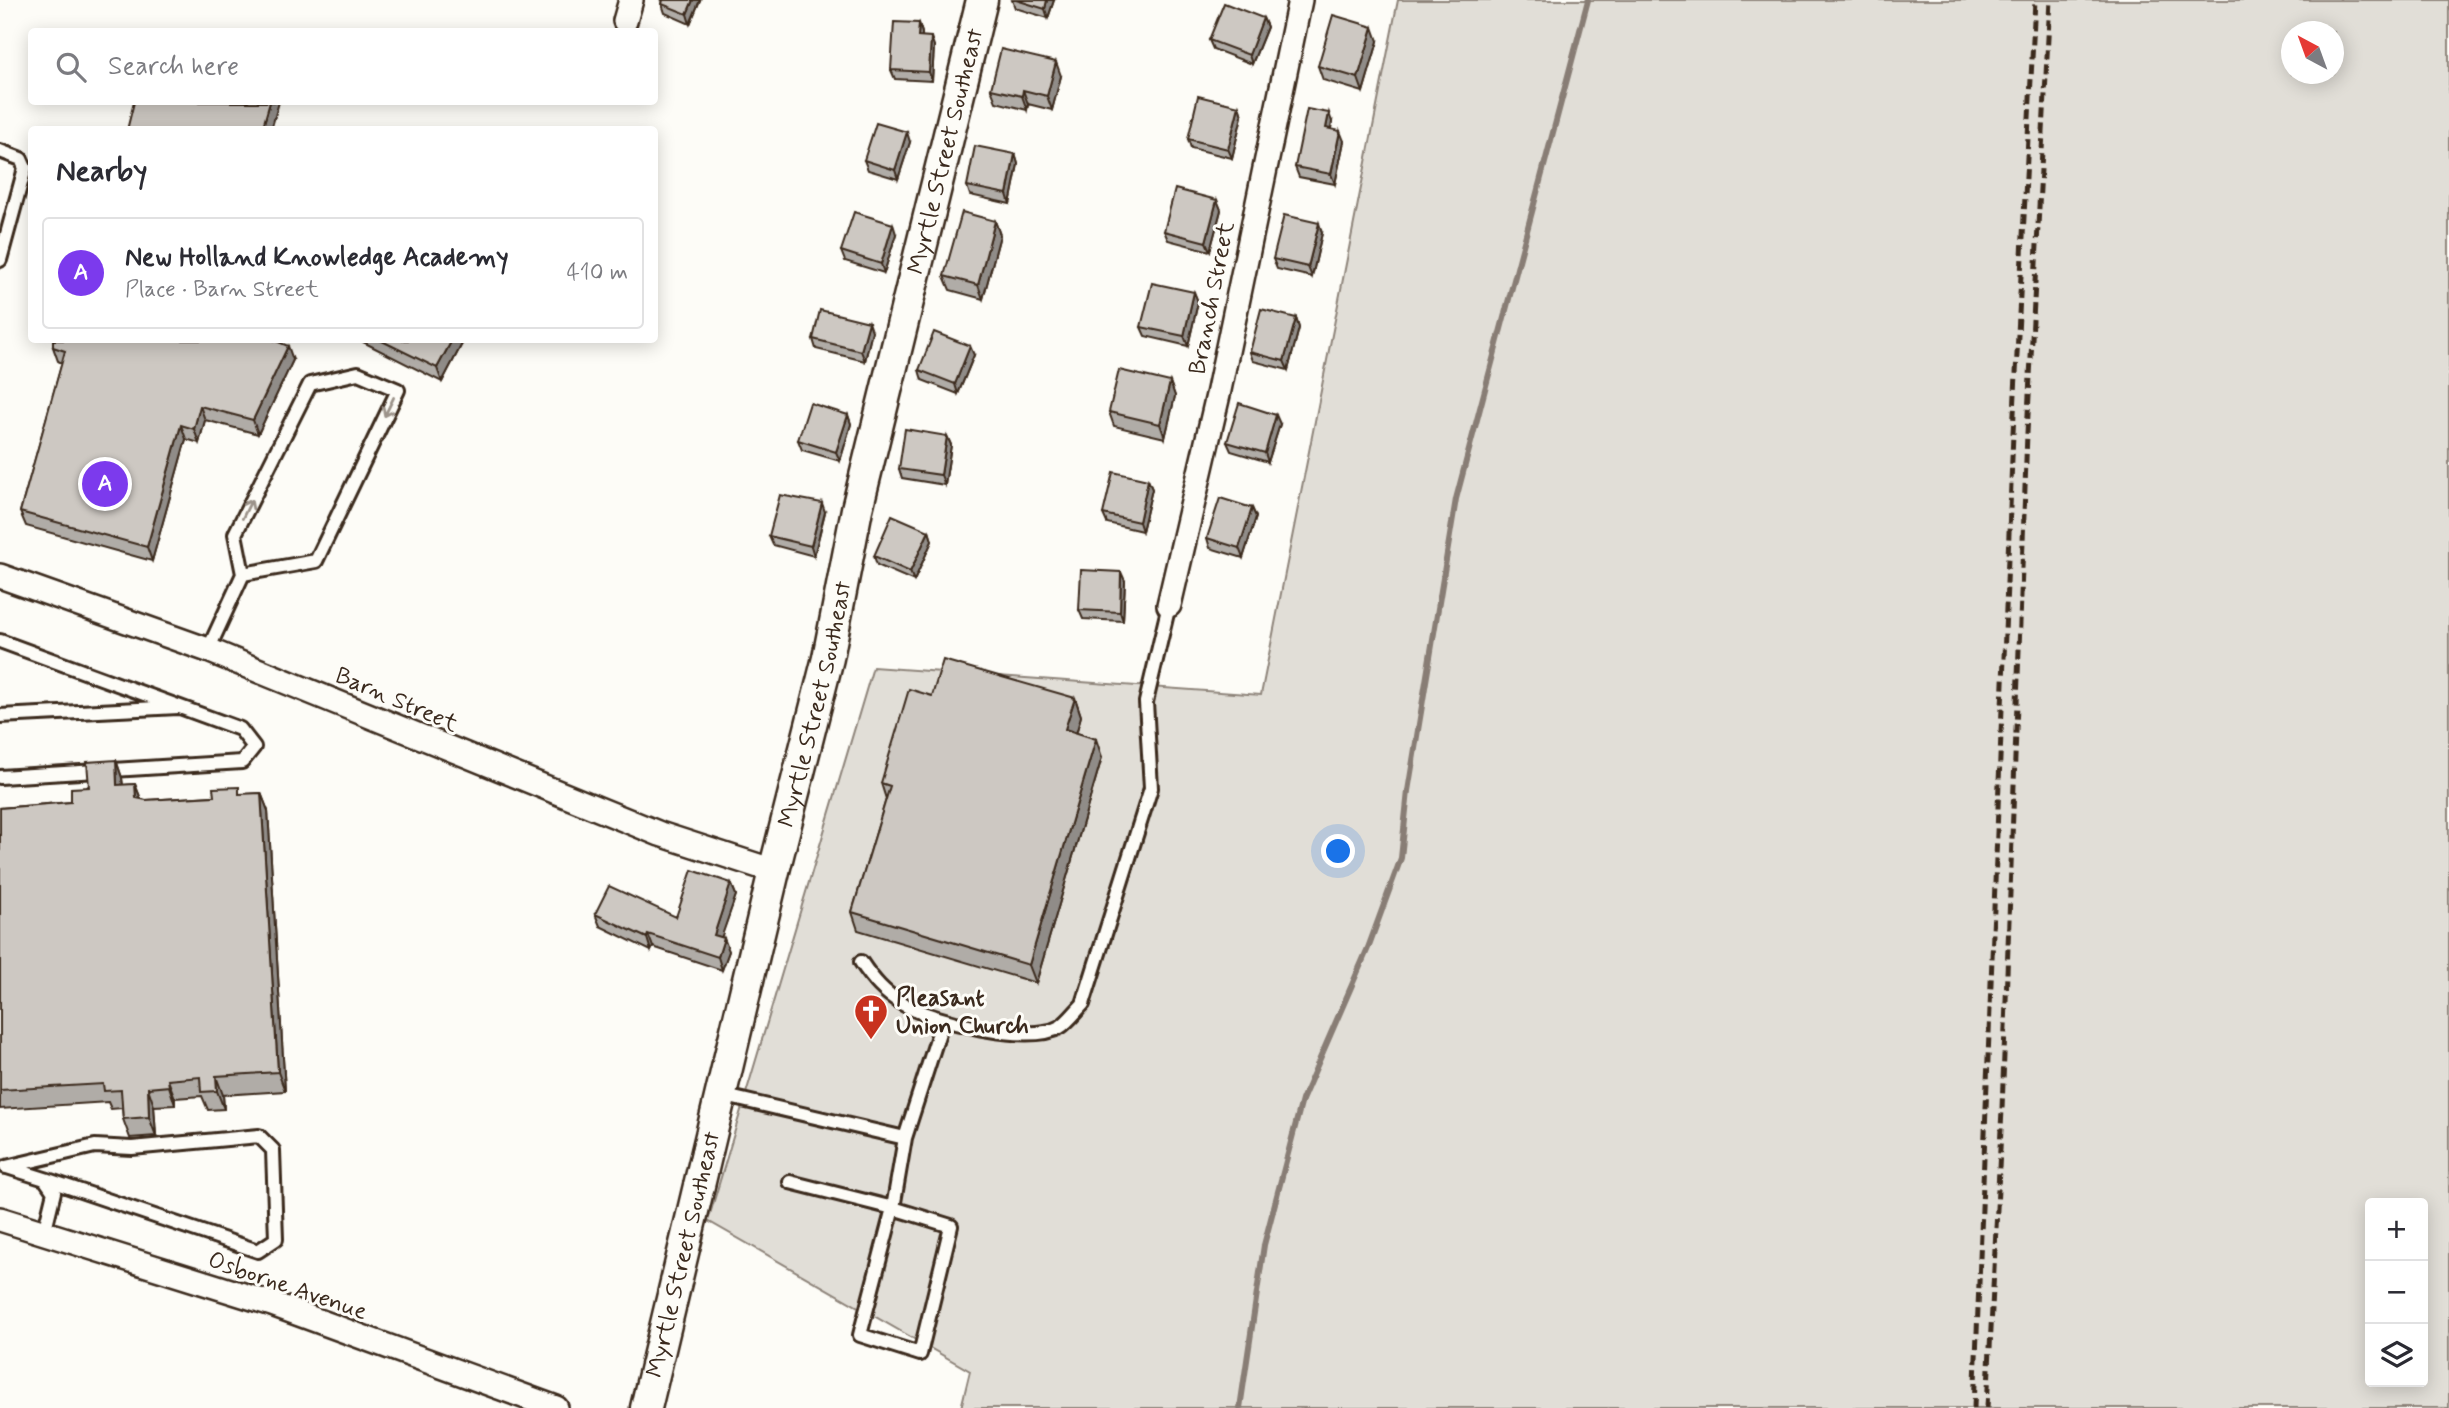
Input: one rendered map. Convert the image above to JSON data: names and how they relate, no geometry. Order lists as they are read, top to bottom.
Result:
{
  "streets": {
    "street": [
      "Myrtle Street Southeast",
      "Branch Street",
      "Barn Street",
      "Osborne Avenue"
    ]
  },
  "crossings": [
    ["Myrtle Street Southeast", "Barn Street"]
  ],
  "places": {
    "church": ["Pleasant Union Church"]
  },
  "north": "top left",
  "page": {
    "search": "Search here",
    "heading": "Nearby",
    "list": [
      {
        "mark": "A",
        "name": "New Holland Knowledge Academy",
        "note": "Place · Barn Street",
        "value": "410 m"
      }
    ],
    "pins": "A",
    "map_buttons": ["+", "−"]
  }
}
